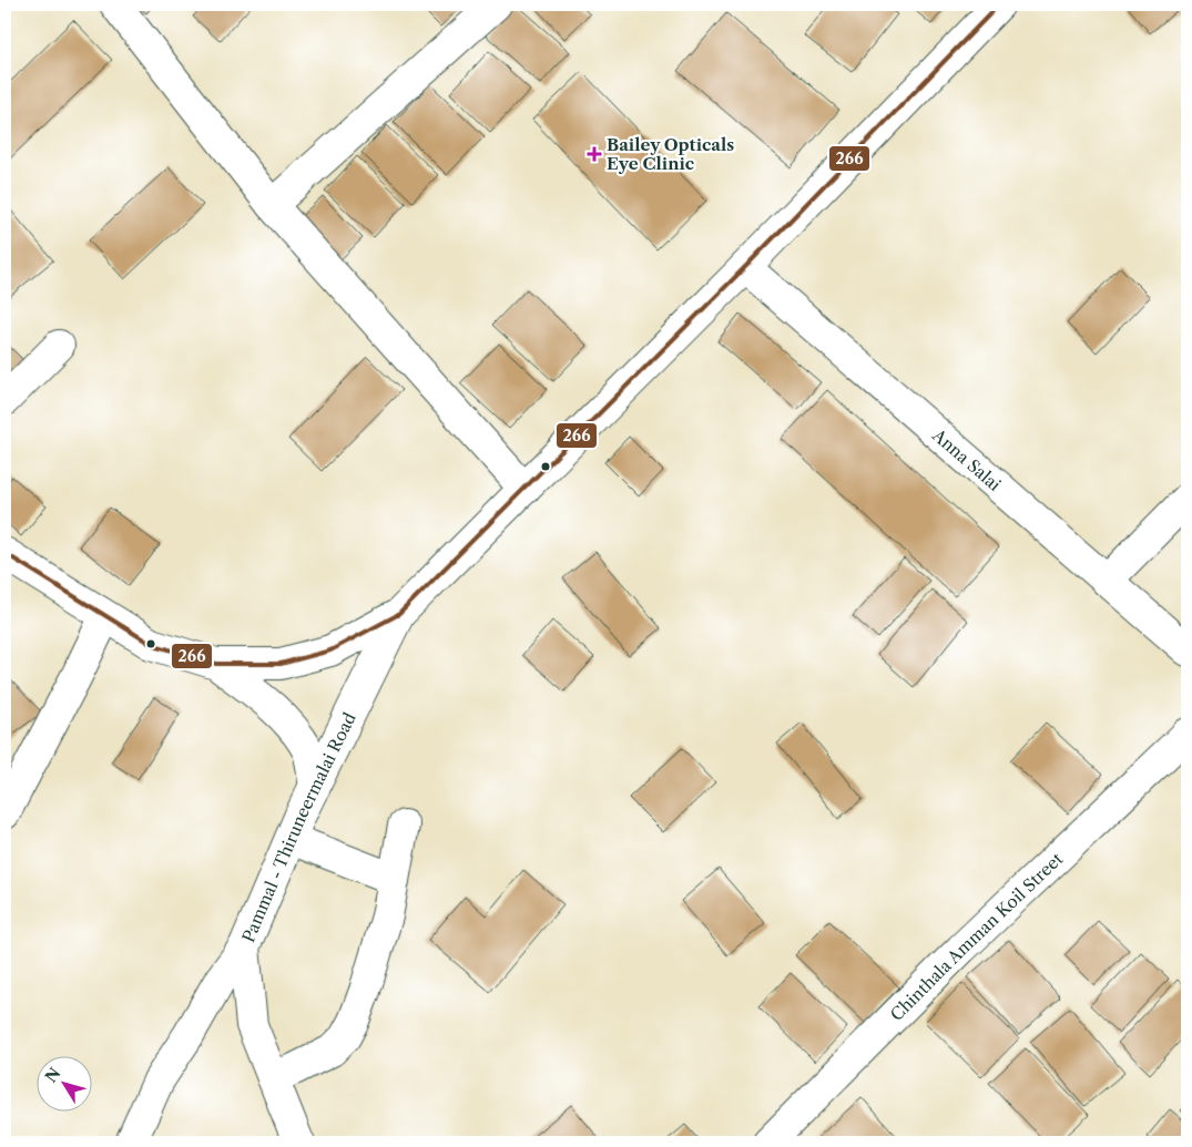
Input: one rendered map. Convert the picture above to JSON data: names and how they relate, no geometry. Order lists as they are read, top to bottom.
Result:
{
  "streets": {
    "street": ["Anna Salai", "Pammal - Thiruneermalai Road", "Chinthala Amman Koil Street"]
  },
  "places": {
    "health": ["Bailey Opticals Eye Clinic"]
  },
  "lines": ["transit line 266"],
  "north": "top left"
}
